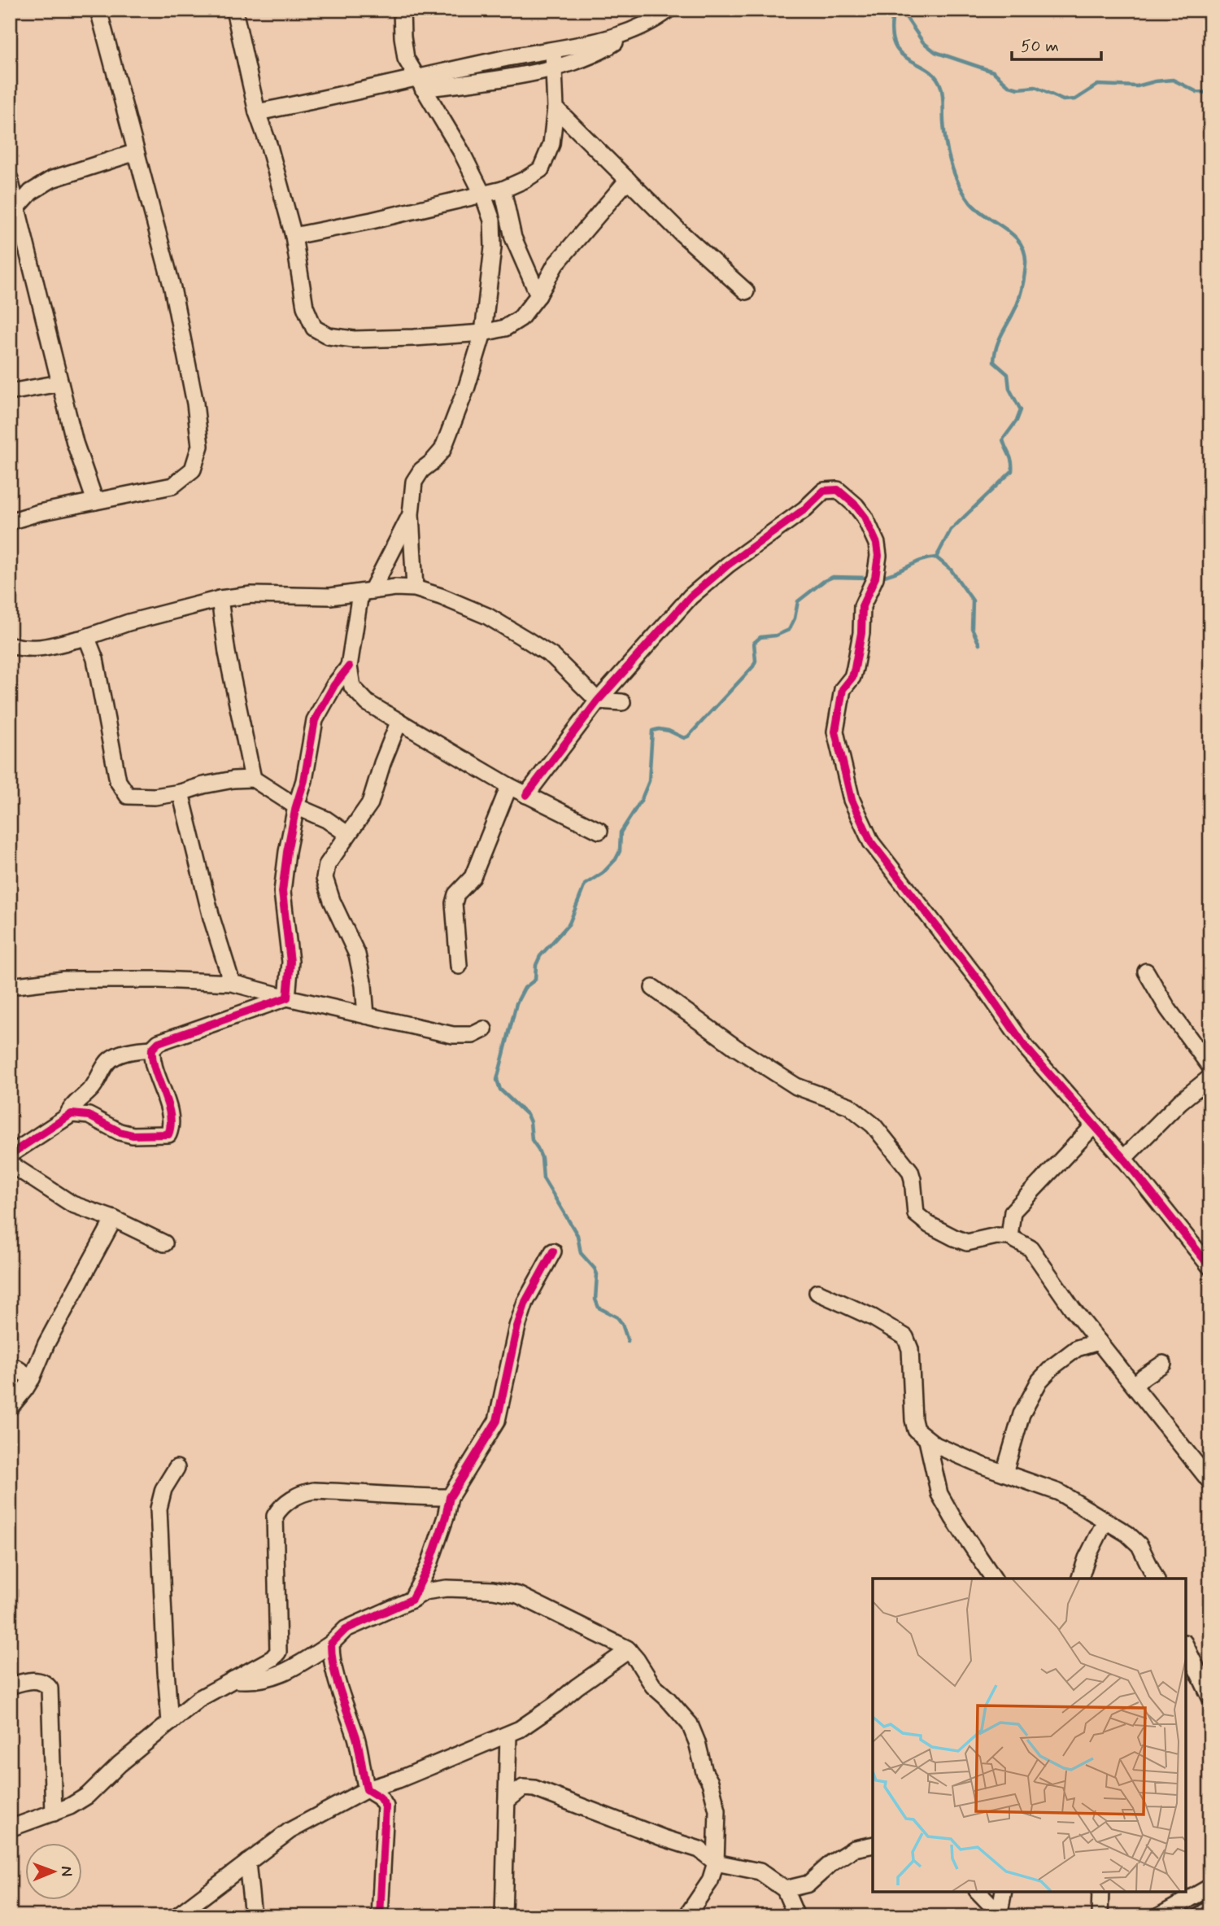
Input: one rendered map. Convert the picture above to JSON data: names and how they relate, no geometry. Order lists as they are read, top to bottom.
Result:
{
  "scale_bar": "50 m",
  "north": "right"
}
